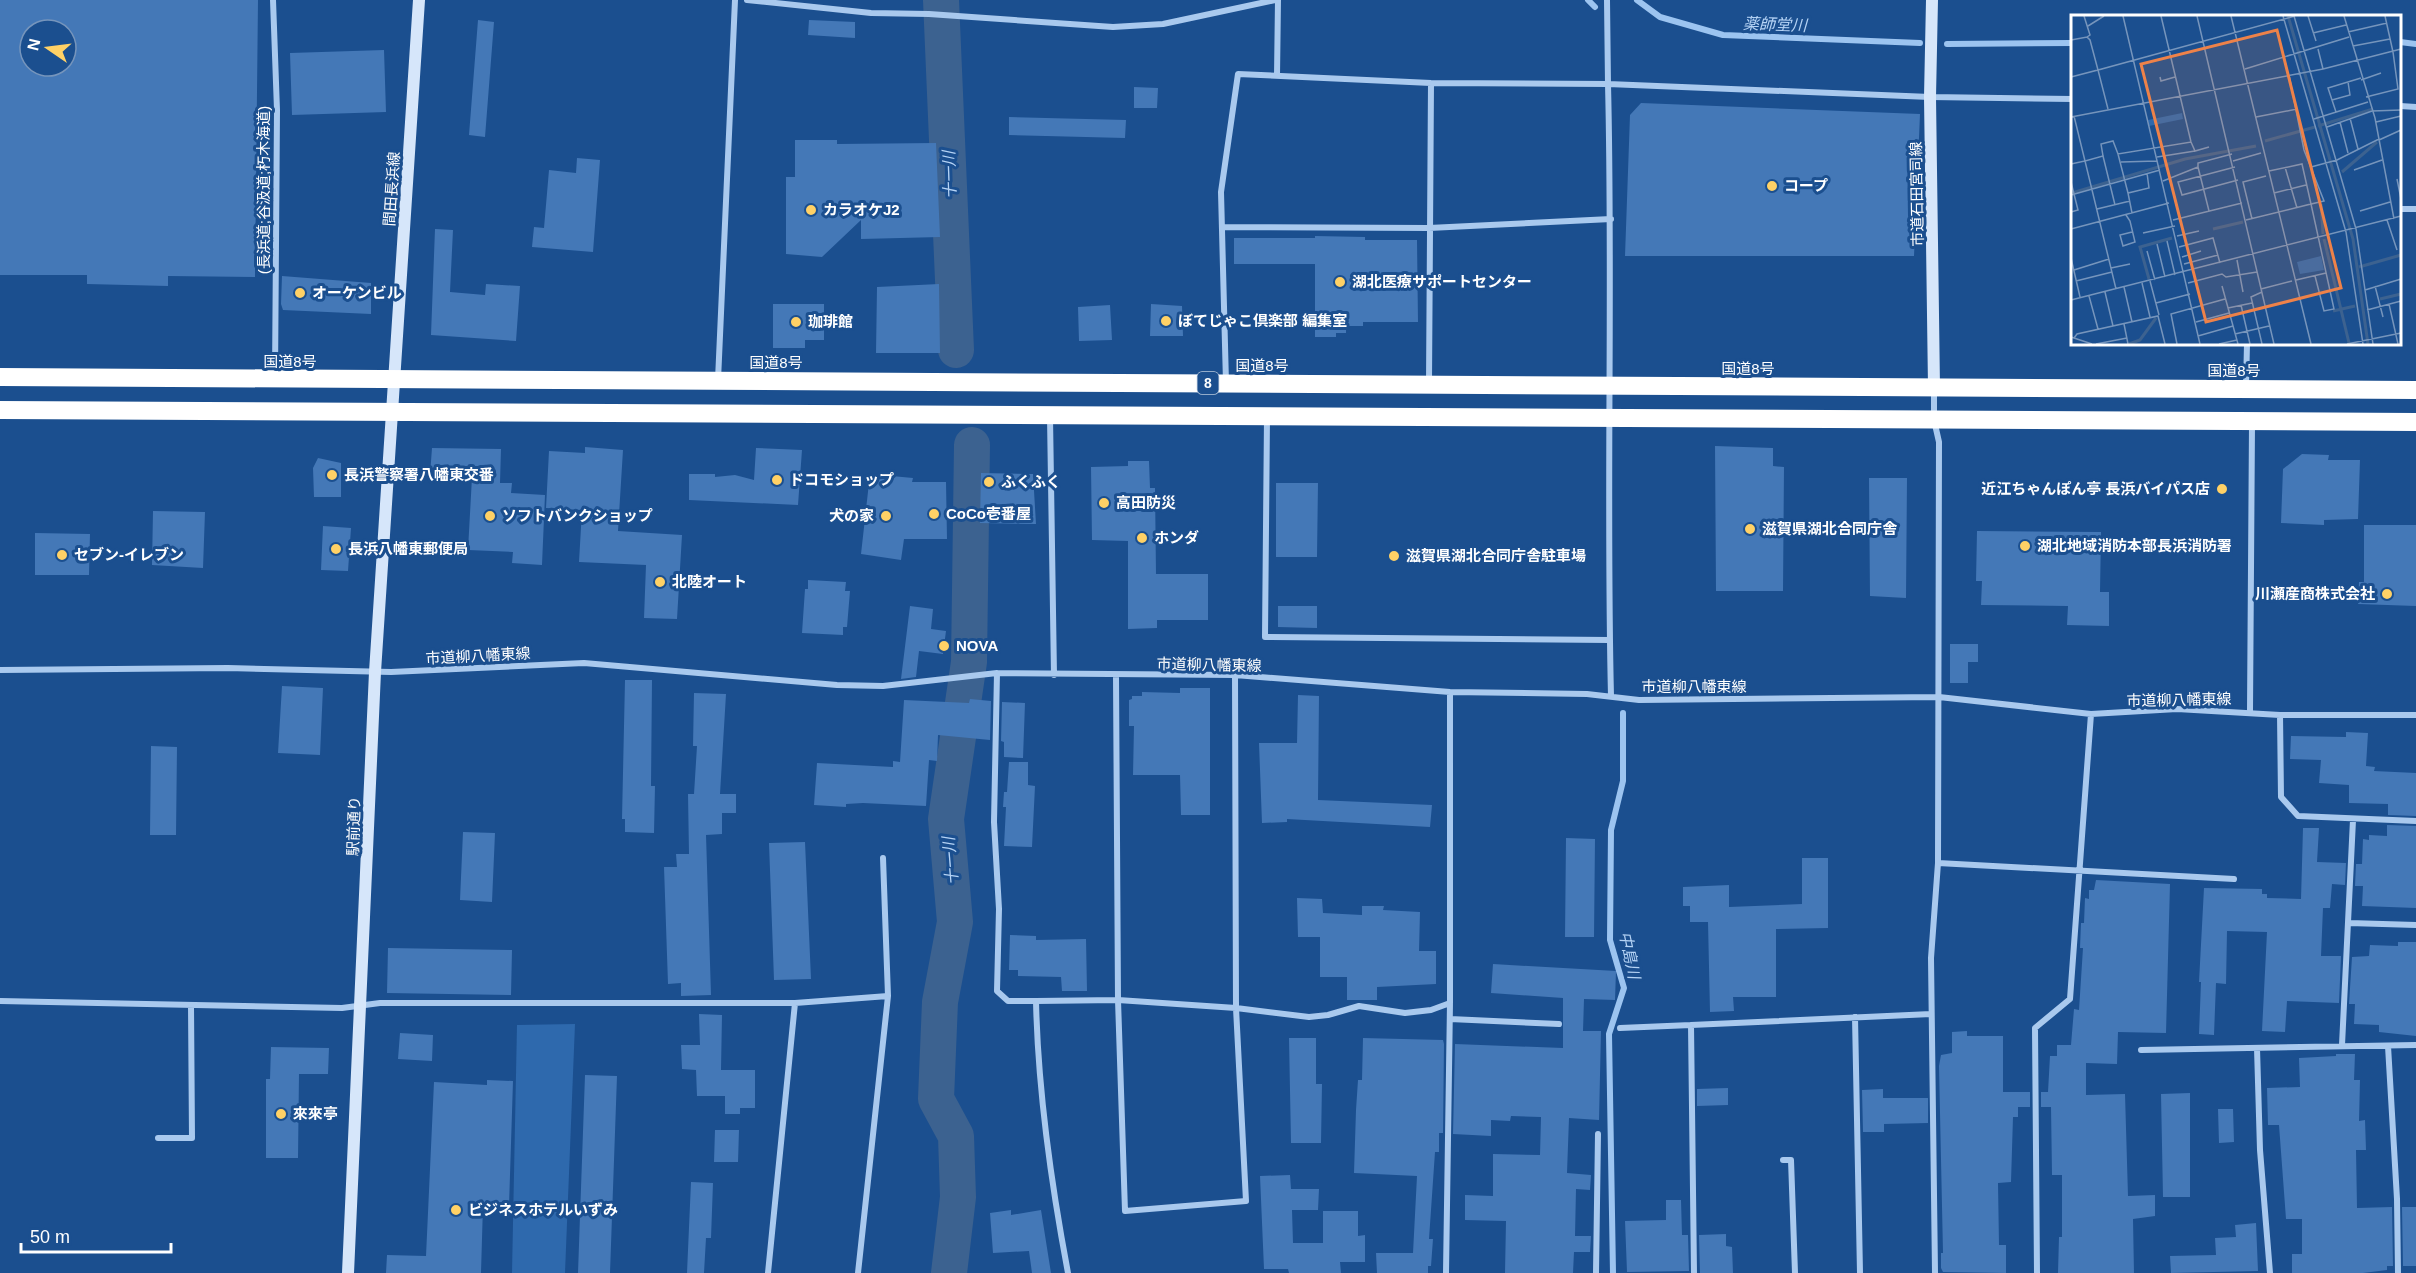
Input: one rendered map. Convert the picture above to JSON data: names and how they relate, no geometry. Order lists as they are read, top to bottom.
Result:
{
  "streets": {
    "highway": ["国道8号", "8"],
    "main road": ["間田長浜線", "市道石田宮司線", "駅前通り"],
    "street": ["(長浜道;谷汲道;朽木海道)", "市道柳八幡東線"]
  },
  "crossings": [
    ["間田長浜線", "国道8号"],
    ["間田長浜線", "駅前通り"],
    ["(長浜道;谷汲道;朽木海道)", "国道8号"],
    ["市道石田宮司線", "国道8号"],
    ["国道8号", "駅前通り"],
    ["8", "駅前通り"],
    ["市道柳八幡東線", "駅前通り"]
  ],
  "water": ["薬師堂川", "十一川", "中島川"],
  "places": [
    "コープ",
    "カラオケJ2",
    "湖北医療サポートセンター",
    "オーケンビル",
    "ぼてじゃこ倶楽部 編集室",
    "珈琲館",
    "長浜警察署八幡東交番",
    "ドコモショップ",
    "ふくふく",
    "近江ちゃんぽん亭 長浜バイパス店",
    "高田防災",
    "CoCo壱番屋",
    "ソフトバンクショップ",
    "犬の家",
    "滋賀県湖北合同庁舎",
    "ホンダ",
    "湖北地域消防本部長浜消防署",
    "長浜八幡東郵便局",
    "セブン-イレブン",
    "滋賀県湖北合同庁舎駐車場",
    "北陸オート",
    "川瀬産商株式会社",
    "NOVA",
    "來來亭",
    "ビジネスホテルいずみ"
  ],
  "scale_bar": "50 m",
  "north": "left"
}
